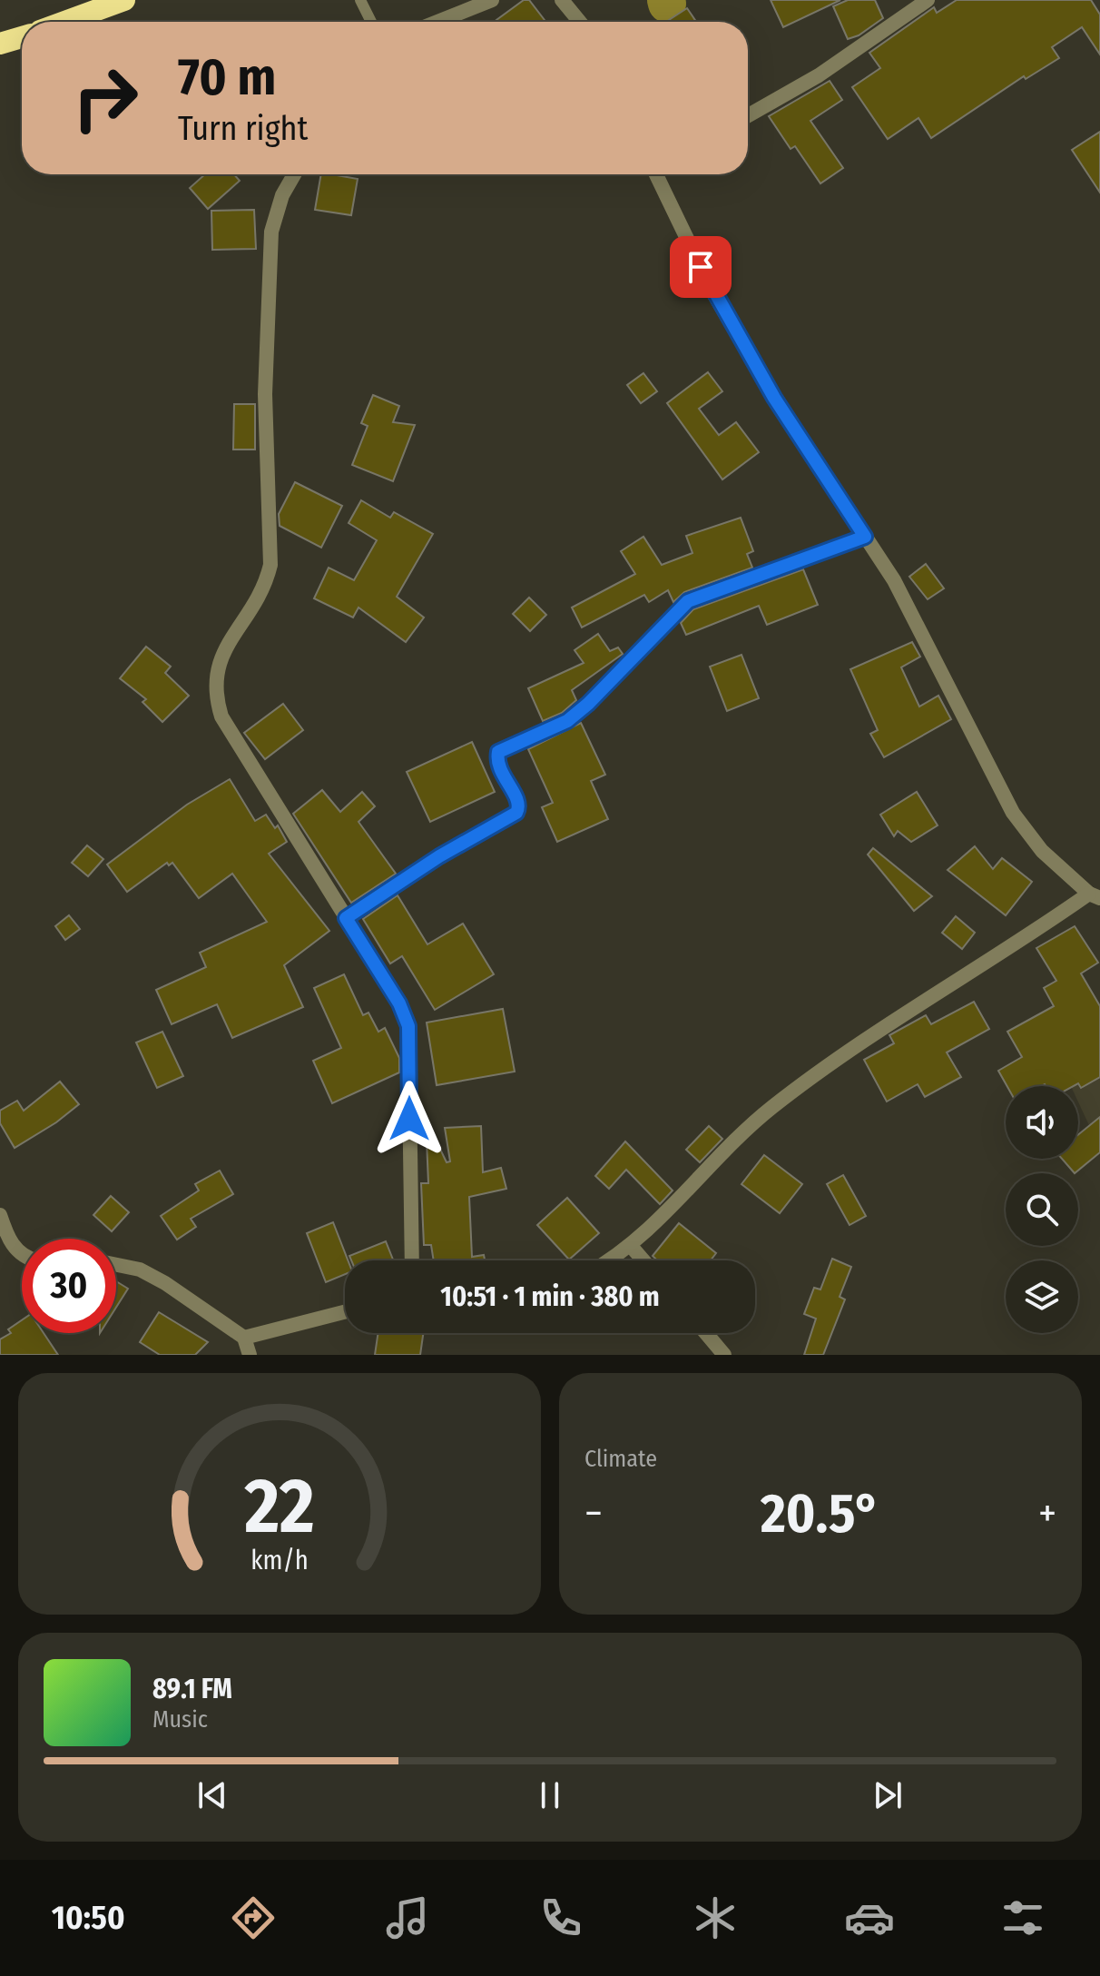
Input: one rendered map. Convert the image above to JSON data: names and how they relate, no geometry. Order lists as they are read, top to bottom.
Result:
{
  "page": {
    "turn": ["70 m", "Turn right"],
    "limit": "30",
    "trip": "10:51 · 1 min · 380 m",
    "tile": "Climate",
    "heat": ["−", "20.5°", "+"],
    "song": ["89.1 FM", "Music"],
    "tabs": "10:50",
    "gauge": ["22", "km/h"]
  }
}
